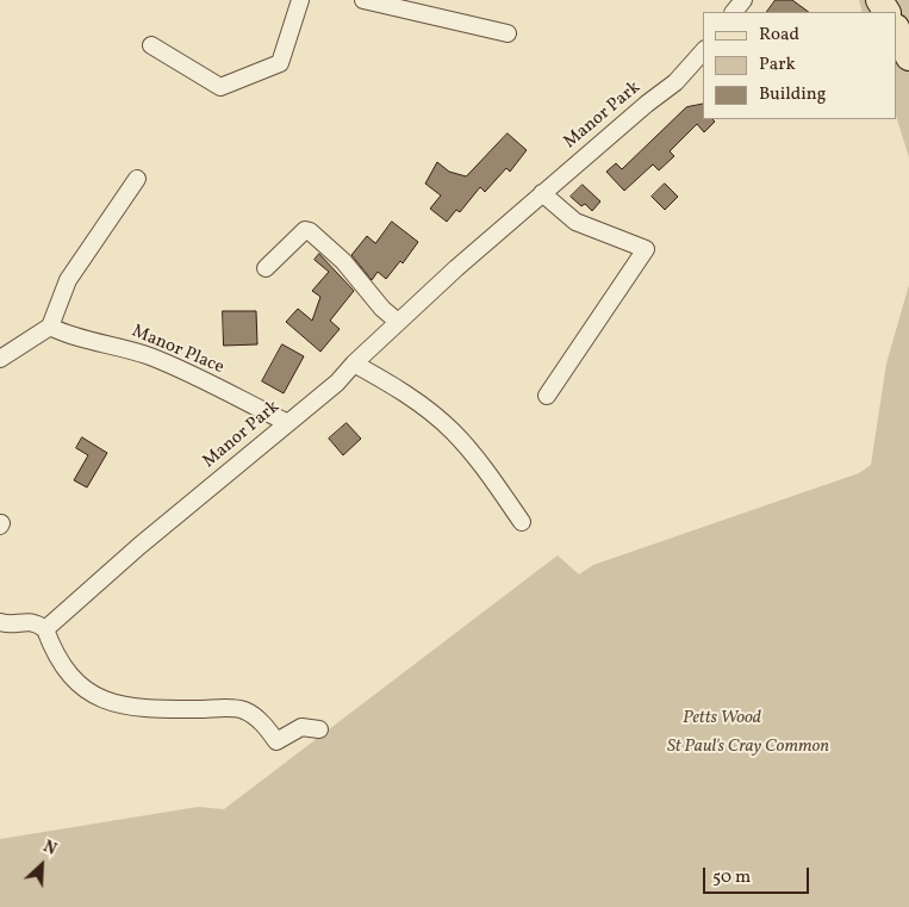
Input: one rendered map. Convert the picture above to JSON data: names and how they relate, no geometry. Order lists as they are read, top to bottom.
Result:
{
  "streets": {
    "street": ["Manor Park", "Manor Place"]
  },
  "crossings": [
    ["Manor Park", "Manor Place"]
  ],
  "parks": ["Petts Wood", "St Paul's Cray Common"],
  "legend": ["Road", "Park", "Building"],
  "scale_bar": "50 m",
  "north": "top right"
}
